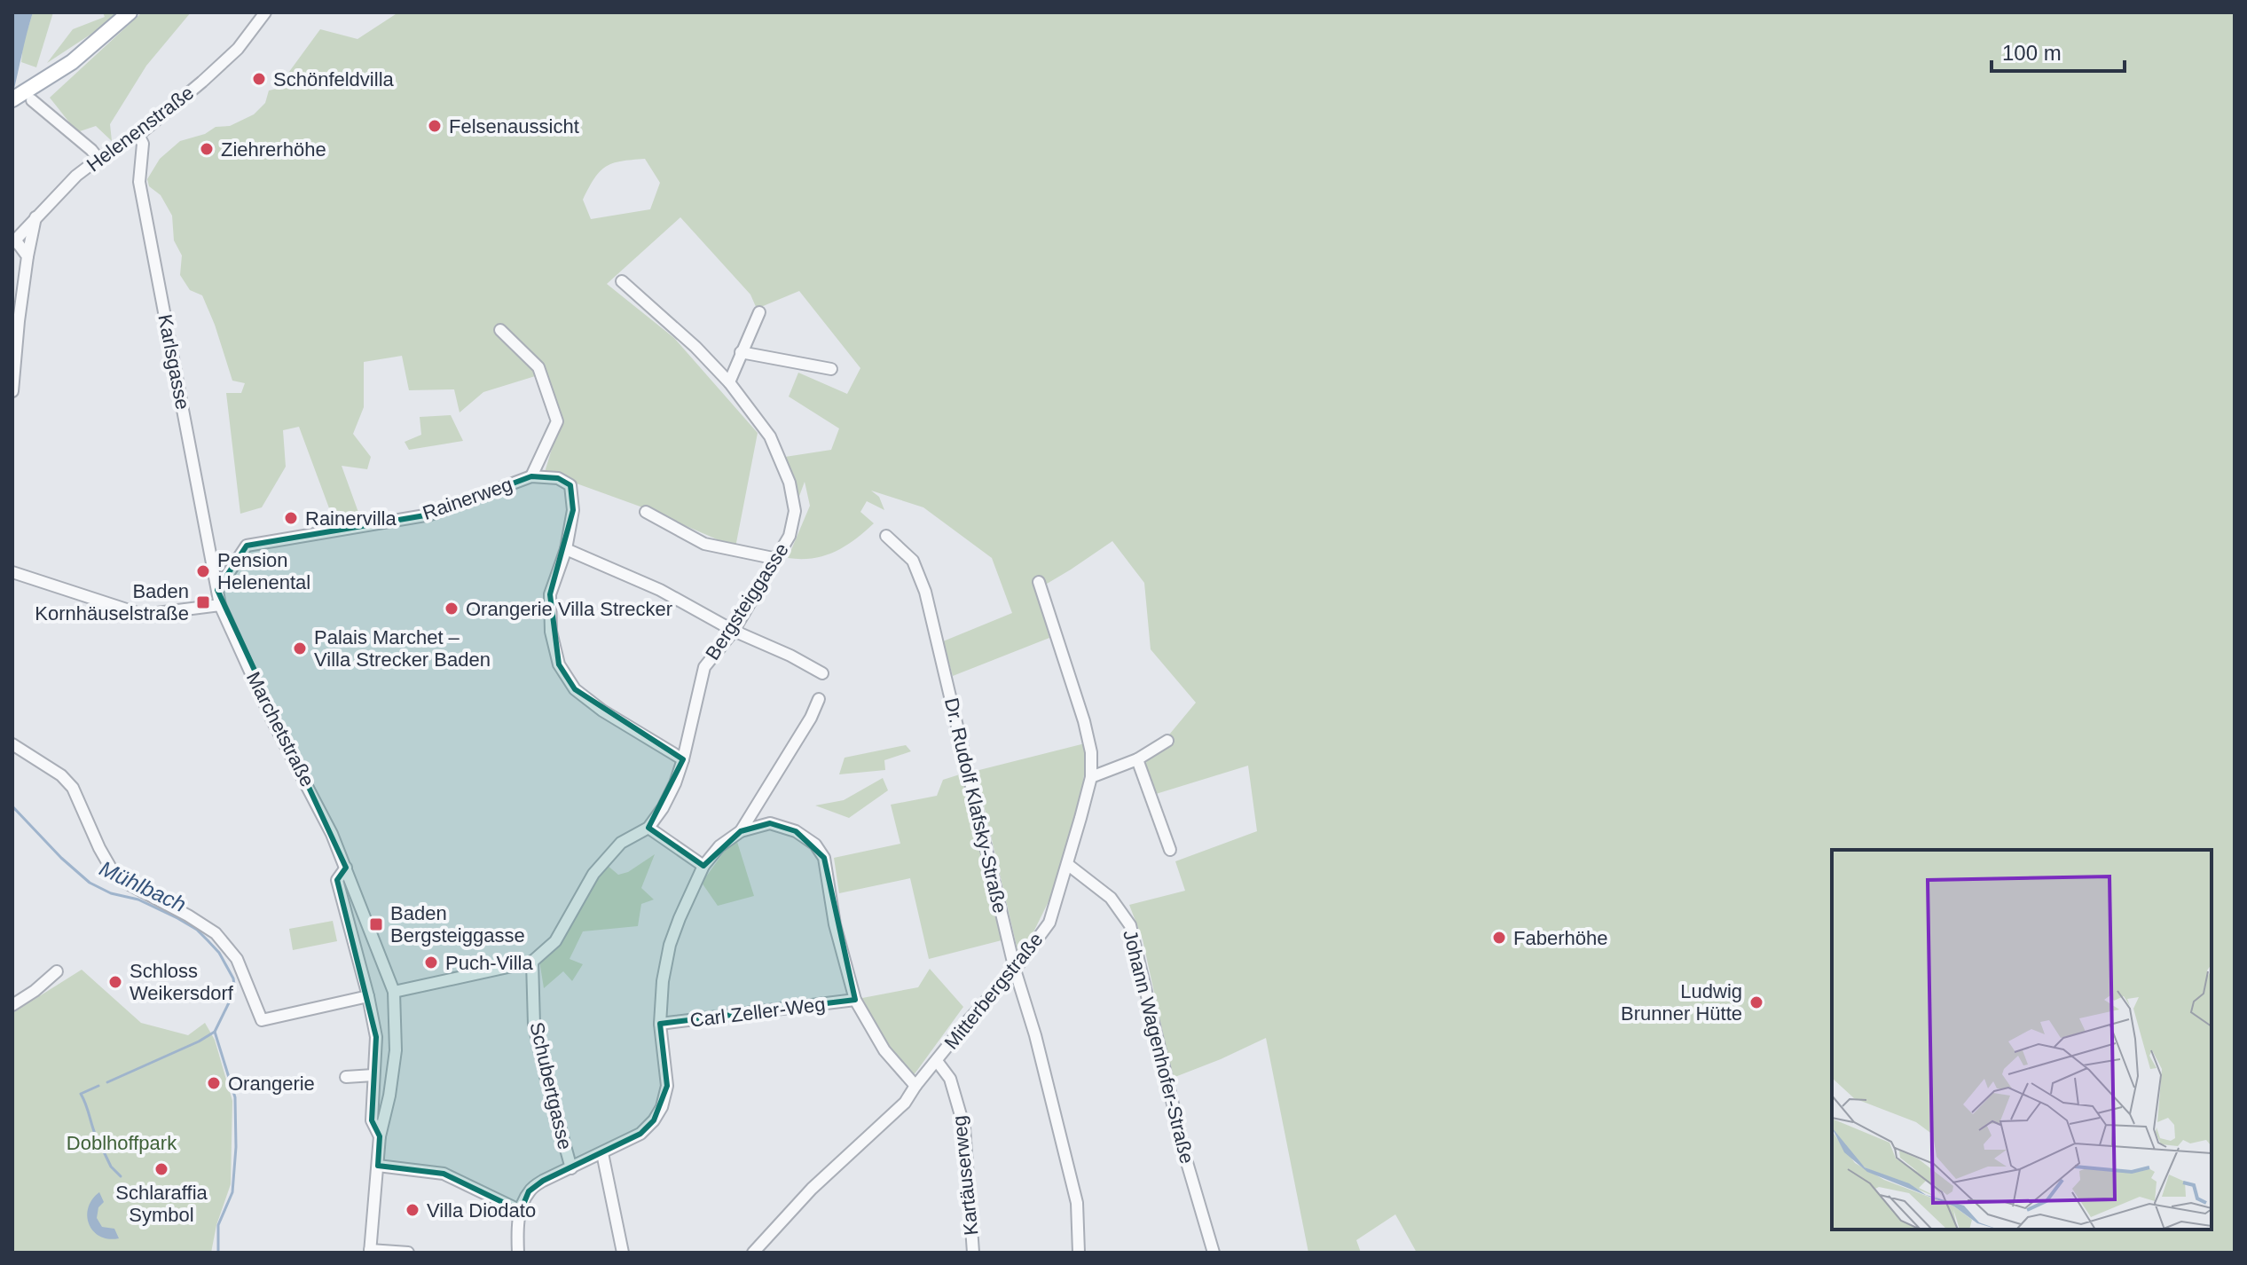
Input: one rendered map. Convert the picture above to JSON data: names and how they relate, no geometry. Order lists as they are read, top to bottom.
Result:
{
  "streets": {
    "street": [
      "Helenenstraße",
      "Karlsgasse",
      "Rainerweg",
      "Bergsteiggasse",
      "Marchetstraße",
      "Dr. Rudolf Klafsky-Straße",
      "Mitterbergstraße",
      "Carl Zeller-Weg",
      "Johann Wagenhofer-Straße",
      "Schubertgasse",
      "Kartäuserweg"
    ]
  },
  "crossings": [
    ["Helenenstraße", "Karlsgasse"],
    ["Karlsgasse", "Rainerweg"],
    ["Karlsgasse", "Marchetstraße"],
    ["Rainerweg", "Marchetstraße"],
    ["Bergsteiggasse", "Schubertgasse"],
    ["Dr. Rudolf Klafsky-Straße", "Mitterbergstraße"],
    ["Mitterbergstraße", "Johann Wagenhofer-Straße"],
    ["Mitterbergstraße", "Kartäuserweg"]
  ],
  "water": ["Mühlbach"],
  "parks": ["Doblhoffpark"],
  "places": {
    "other": [
      "Schönfeldvilla",
      "Felsenaussicht",
      "Ziehrerhöhe",
      "Rainervilla",
      "Pension Helenental",
      "Orangerie Villa Strecker",
      "Palais Marchet – Villa Strecker Baden",
      "Faberhöhe",
      "Puch-Villa",
      "Schloss Weikersdorf",
      "Ludwig Brunner Hütte",
      "Orangerie",
      "Schlaraffia Symbol",
      "Villa Diodato"
    ],
    "transit": ["Baden Kornhäuselstraße", "Baden Bergsteiggasse"]
  },
  "scale_bar": "100 m"
}
